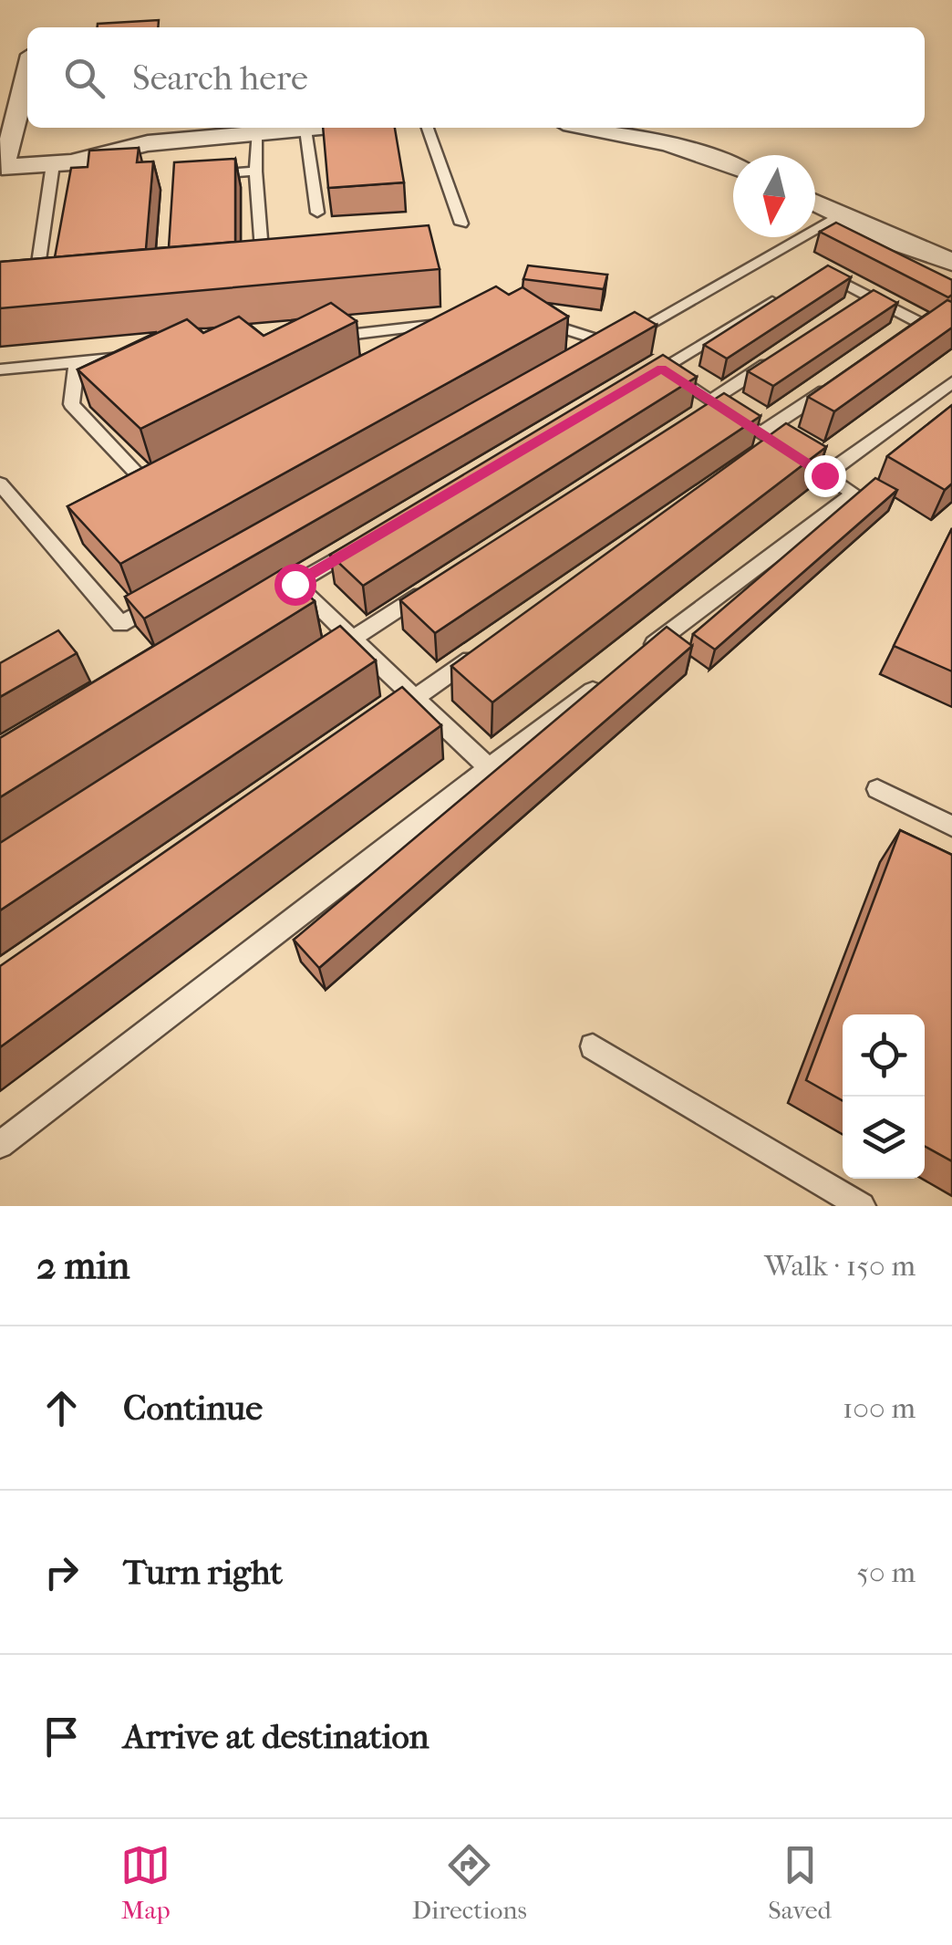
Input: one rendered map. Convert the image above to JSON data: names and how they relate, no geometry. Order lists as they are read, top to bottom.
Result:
{
  "north": "bottom",
  "page": {
    "search": "Search here",
    "heading": ["2 min", "Walk · 150 m"],
    "list": [
      ["Continue", "100 m"],
      ["Turn right", "50 m"],
      "Arrive at destination"
    ],
    "nav": ["Map", "Directions", "Saved"]
  }
}
